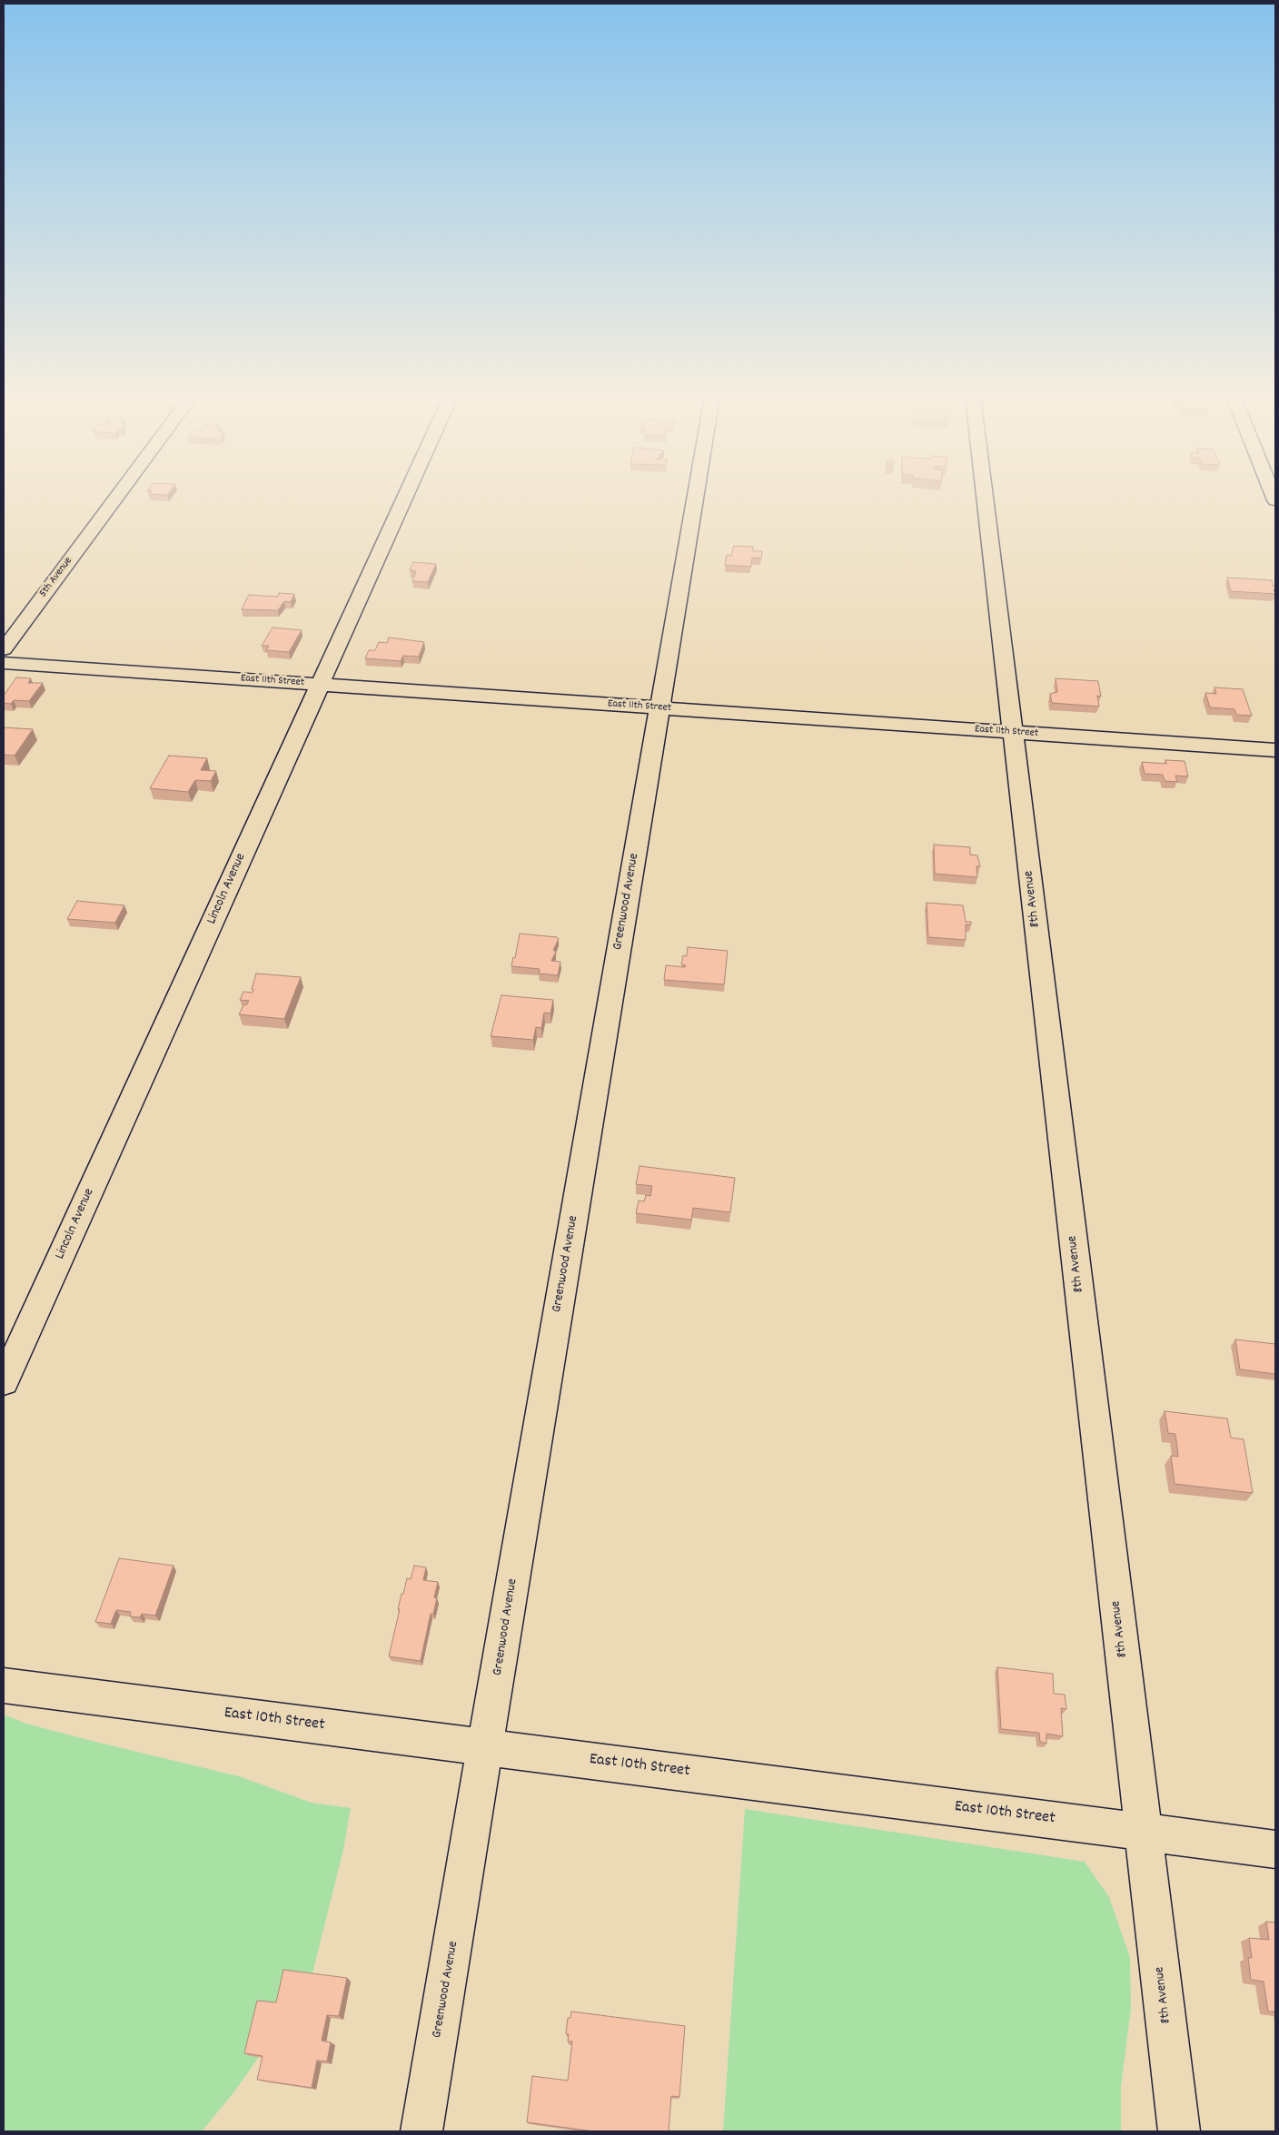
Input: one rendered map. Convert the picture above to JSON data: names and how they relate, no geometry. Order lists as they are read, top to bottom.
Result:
{
  "streets": {
    "street": [
      "5th Avenue",
      "East 11th Street",
      "Lincoln Avenue",
      "8th Avenue",
      "Greenwood Avenue",
      "East 10th Street"
    ]
  },
  "crossings": [
    ["East 11th Street", "Lincoln Avenue"],
    ["East 11th Street", "8th Avenue"],
    ["East 11th Street", "Greenwood Avenue"],
    ["8th Avenue", "East 10th Street"],
    ["Greenwood Avenue", "East 10th Street"]
  ]
}
